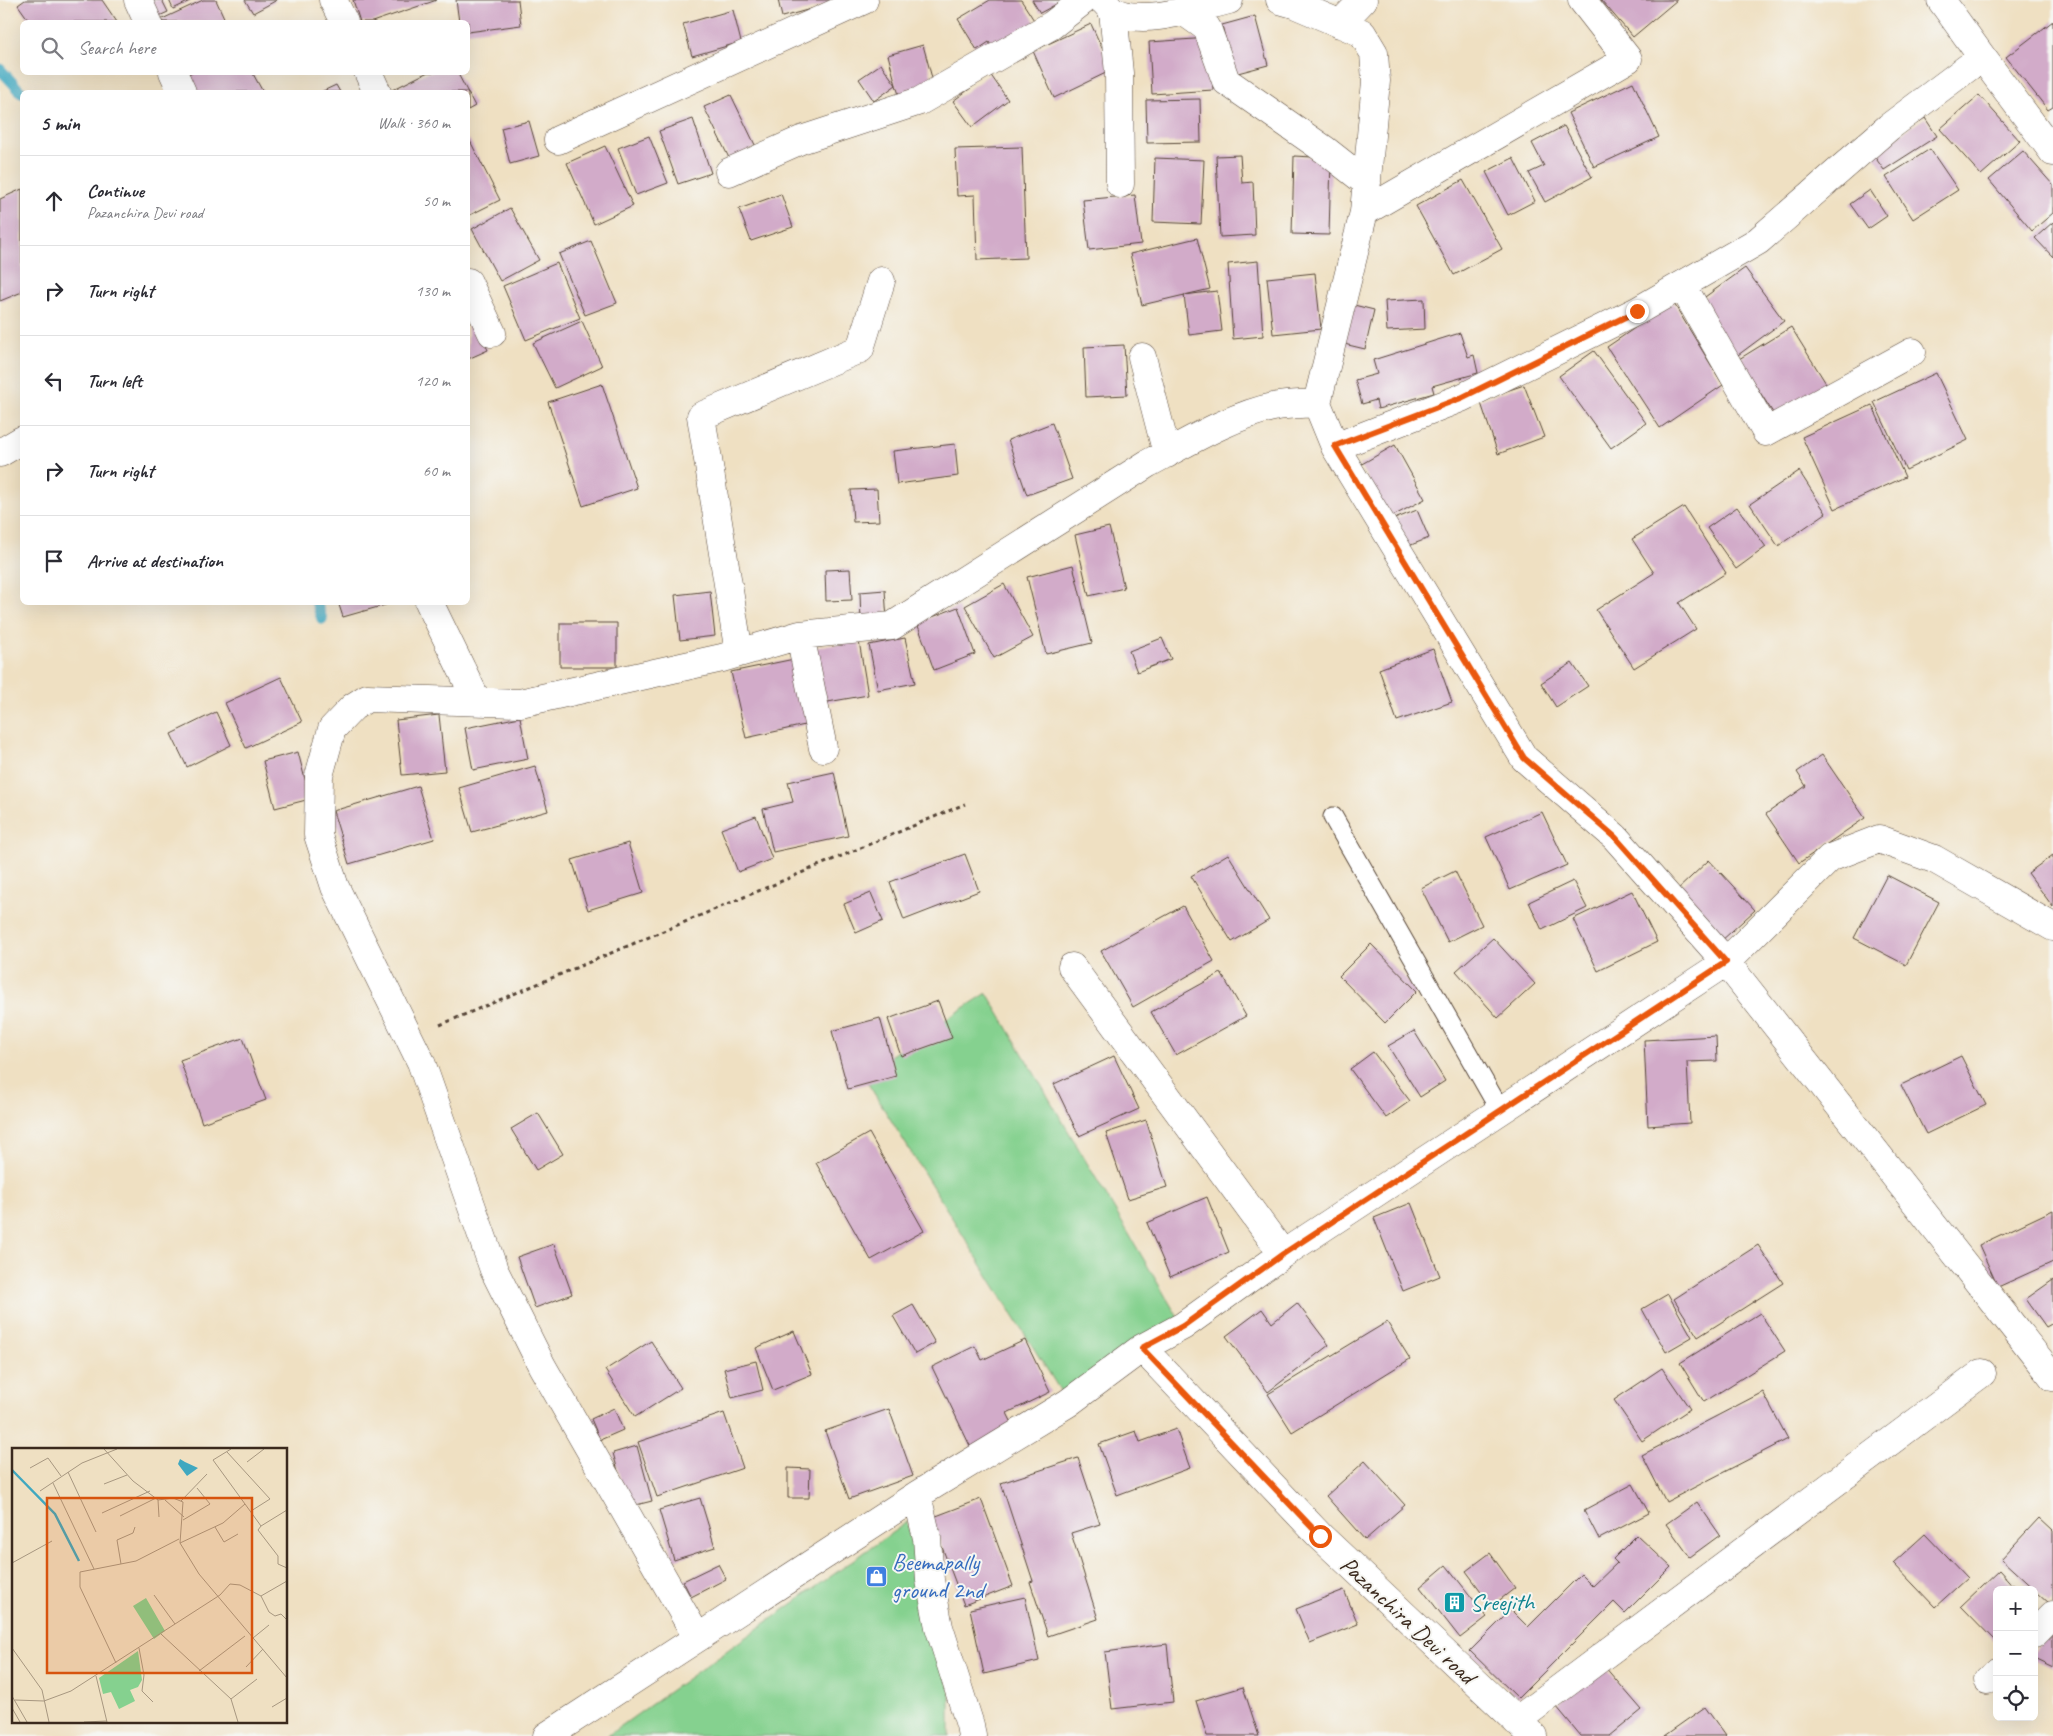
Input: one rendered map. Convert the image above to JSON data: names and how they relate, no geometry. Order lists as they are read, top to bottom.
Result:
{
  "streets": {
    "street": ["Pazanchira Devi road"]
  },
  "places": {
    "shop": ["Beemapally ground 2nd"],
    "building": ["Sreejith"]
  },
  "page": {
    "search": "Search here",
    "heading": ["5 min", "Walk · 360 m"],
    "list": [
      ["Continue", "Pazanchira Devi road", "50 m"],
      ["Turn right", "130 m"],
      ["Turn left", "120 m"],
      ["Turn right", "60 m"],
      "Arrive at destination"
    ],
    "map_buttons": ["+", "−"]
  }
}
